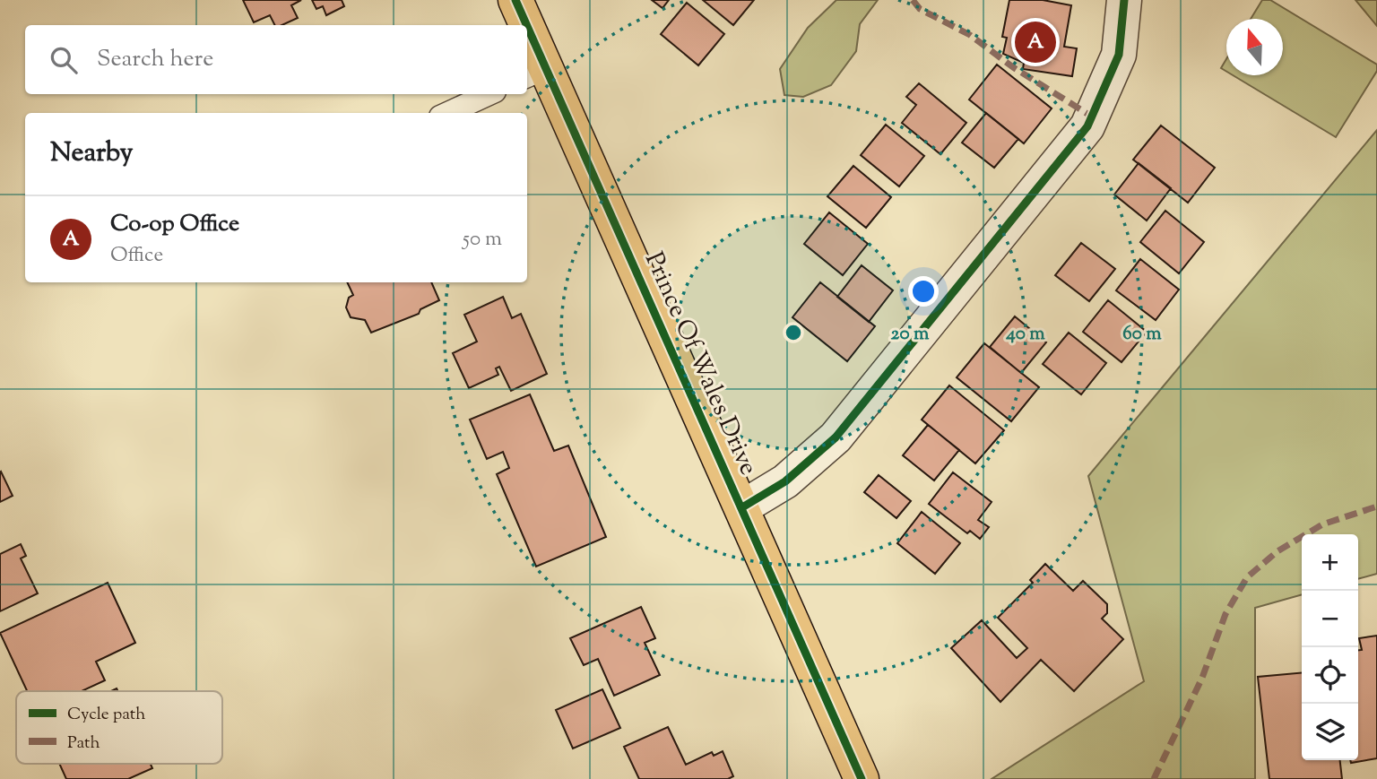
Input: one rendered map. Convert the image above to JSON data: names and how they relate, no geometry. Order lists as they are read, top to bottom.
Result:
{
  "streets": {
    "main road": ["Prince Of Wales Drive"]
  },
  "legend": ["Cycle path", "Path"],
  "north": "top",
  "page": {
    "pins": "A",
    "search": "Search here",
    "heading": "Nearby",
    "list": [
      {
        "mark": "A",
        "name": "Co-op Office",
        "note": "Office",
        "value": "50 m"
      }
    ],
    "map_buttons": ["+", "−"]
  },
  "rings": ["20 m", "40 m", "60 m"]
}
